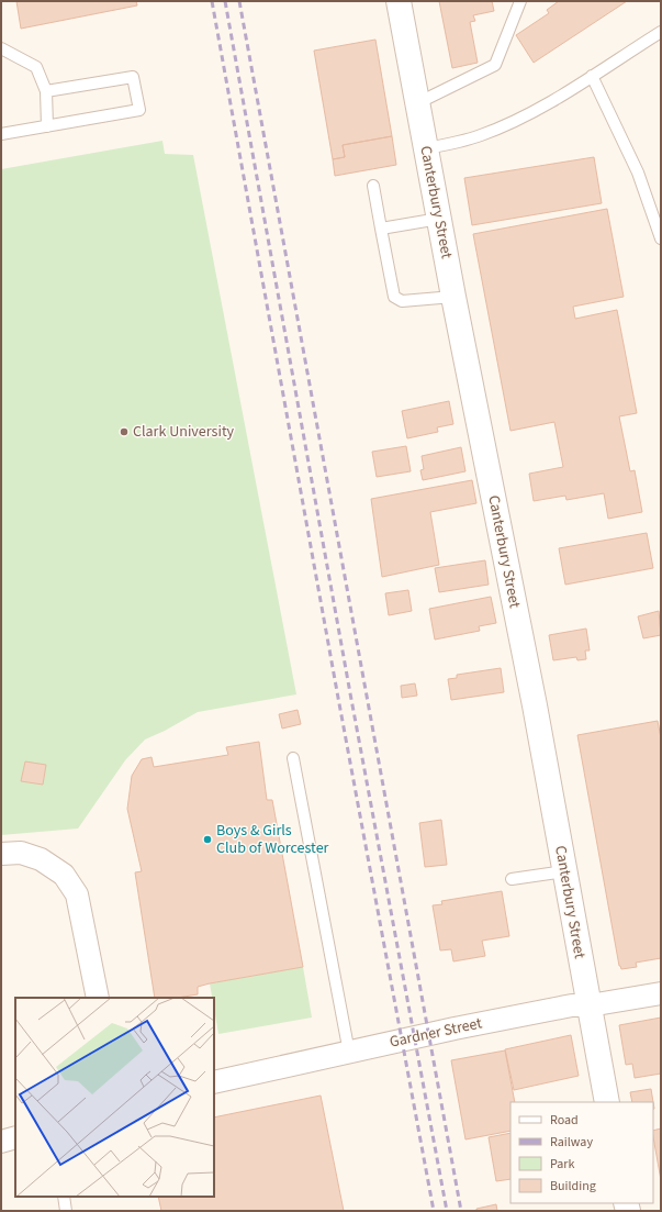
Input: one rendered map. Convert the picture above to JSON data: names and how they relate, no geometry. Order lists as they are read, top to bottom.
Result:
{
  "streets": {
    "street": ["Canterbury Street", "Gardner Street"]
  },
  "crossings": [
    ["Canterbury Street", "Gardner Street"]
  ],
  "places": ["Clark University", "Boys & Girls Club of Worcester"],
  "legend": [
    "Road",
    "Railway",
    "Park",
    "Building"
  ]
}
